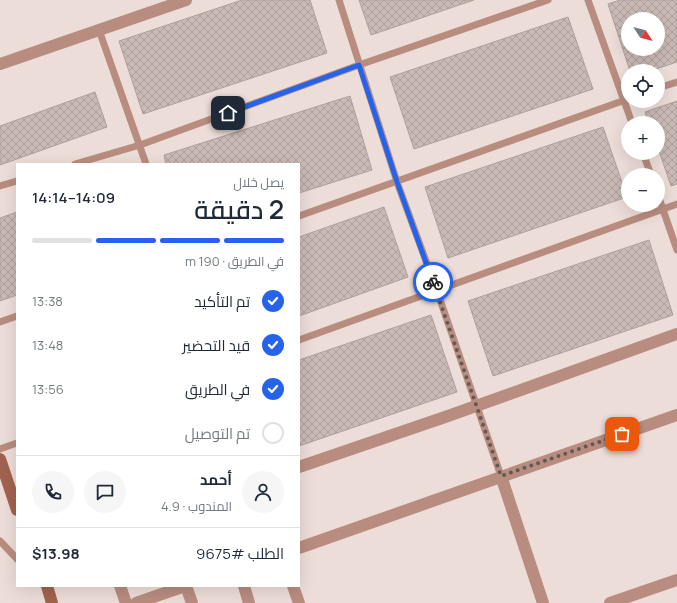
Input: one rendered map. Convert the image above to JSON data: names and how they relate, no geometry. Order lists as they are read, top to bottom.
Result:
{
  "north": "bottom right",
  "page": {
    "map_buttons": ["+", "−"],
    "heading": ["2 دقيقة", "يصل خلال", "14:09–14:14"],
    "panel": [
      "أحمد",
      "المندوب · 4.9",
      "الطلب #9675",
      "$13.98"
    ],
    "bar": "في الطريق · 190 m",
    "list": [
      ["تم التأكيد", "13:38"],
      ["قيد التحضير", "13:48"],
      ["في الطريق", "13:56"],
      "تم التوصيل"
    ]
  }
}
